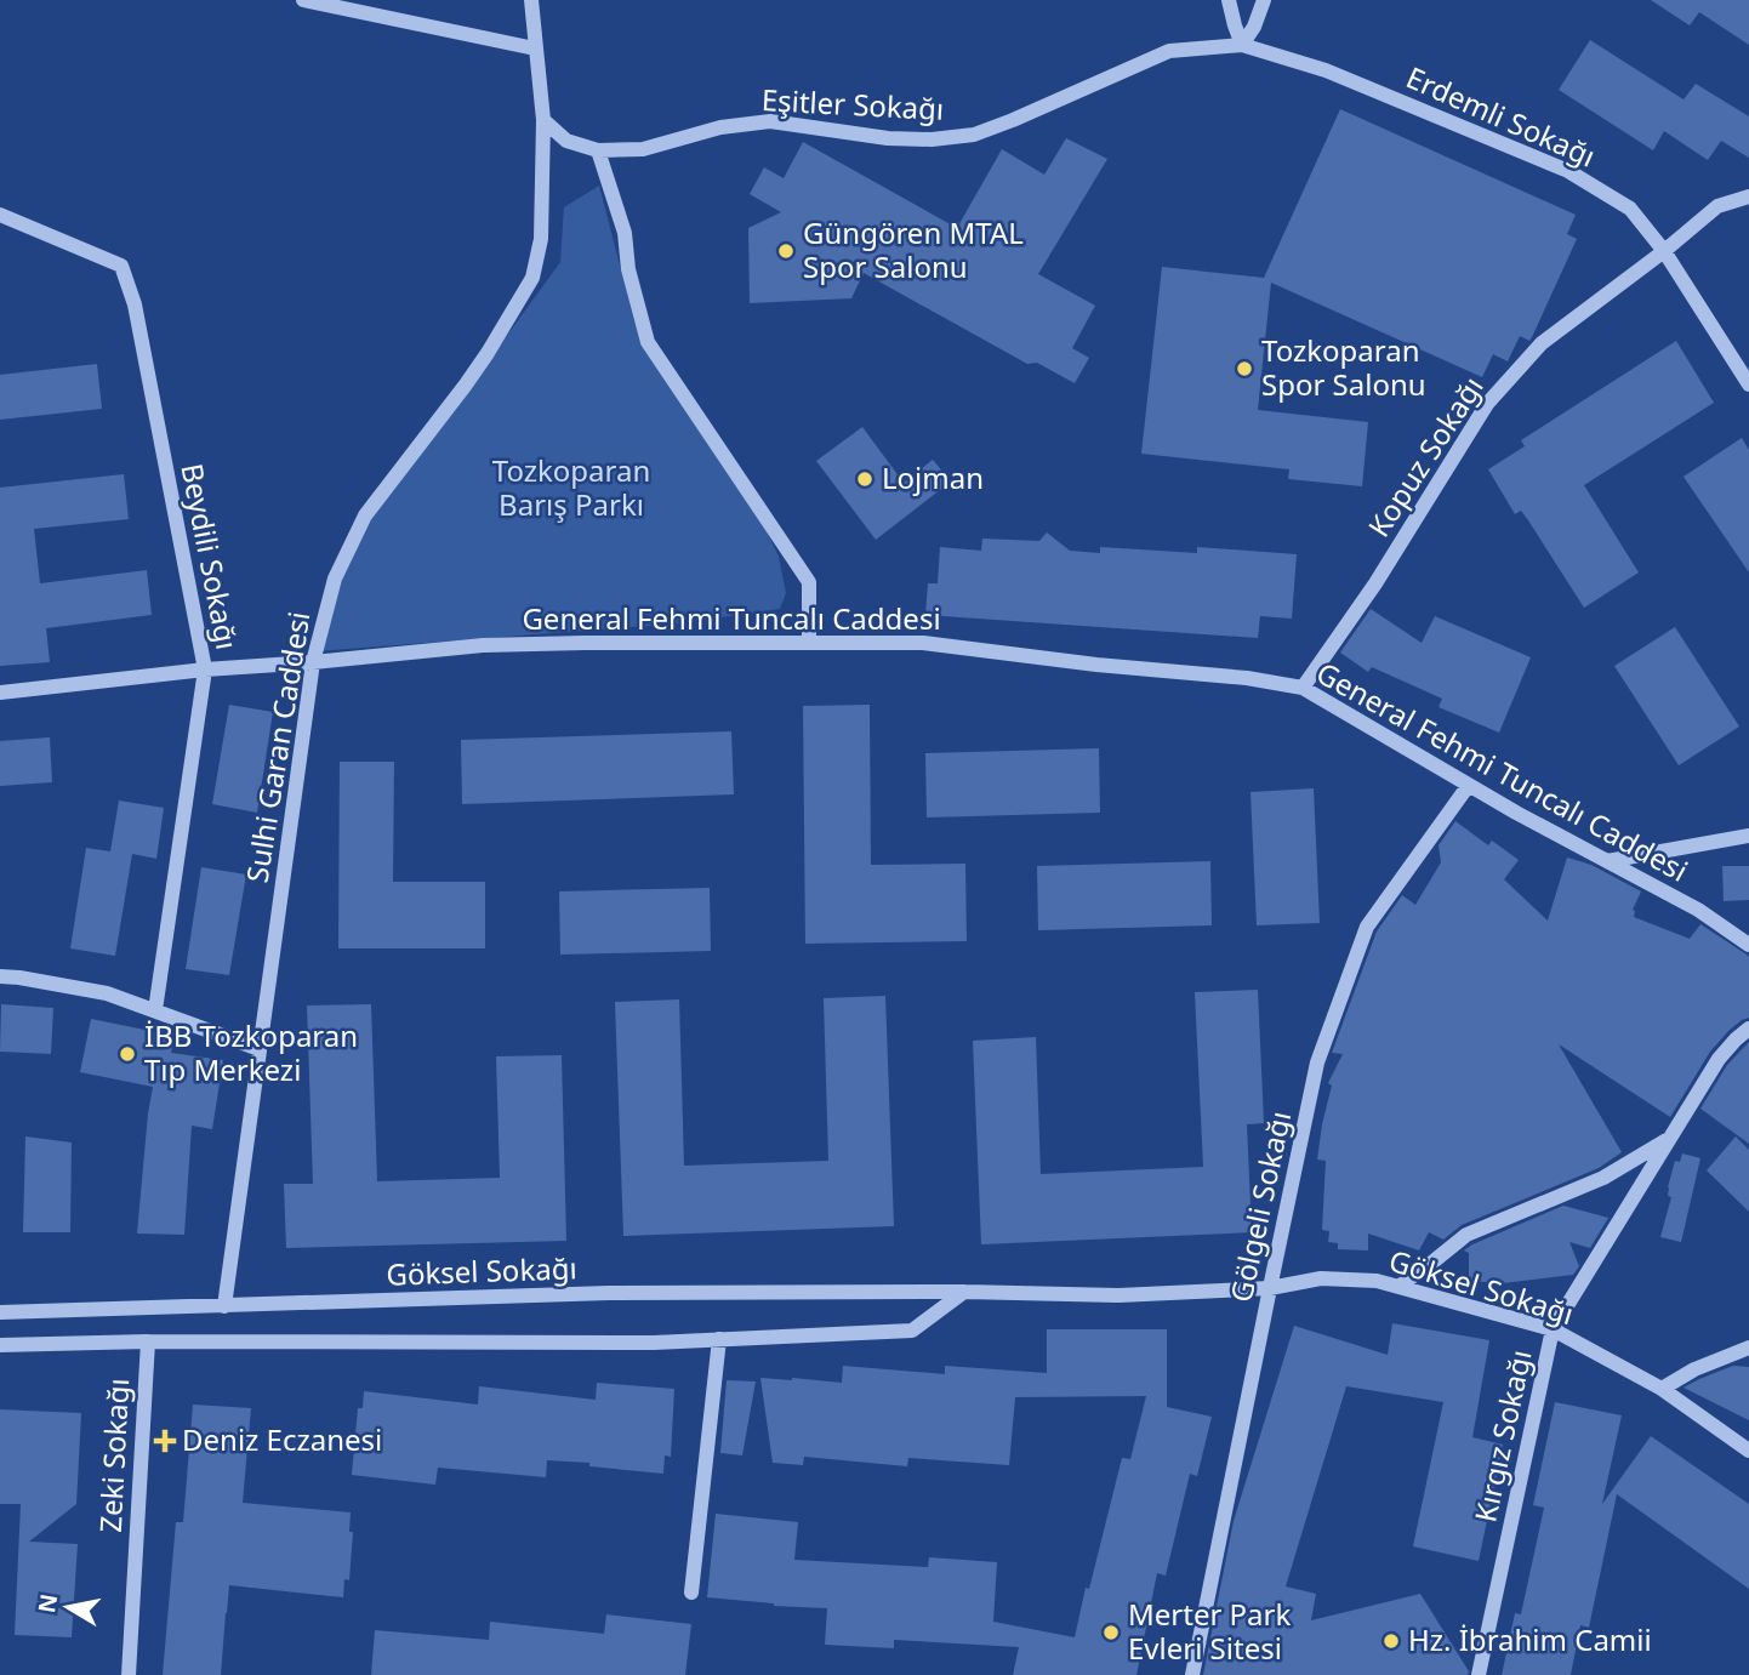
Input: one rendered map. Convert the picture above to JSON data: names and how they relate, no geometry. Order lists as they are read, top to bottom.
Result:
{
  "streets": {
    "street": [
      "Eşitler Sokağı",
      "Erdemli Sokağı",
      "Kopuz Sokağı",
      "Beydili Sokağı",
      "General Fehmi Tuncalı Caddesi",
      "Sulhi Garan Caddesi",
      "Gölgeli Sokağı",
      "Göksel Sokağı",
      "Kırgız Sokağı",
      "Zeki Sokağı"
    ]
  },
  "crossings": [
    ["Eşitler Sokağı", "Erdemli Sokağı"],
    ["Eşitler Sokağı", "Sulhi Garan Caddesi"],
    ["Erdemli Sokağı", "Kopuz Sokağı"],
    ["Kopuz Sokağı", "General Fehmi Tuncalı Caddesi"],
    ["Beydili Sokağı", "General Fehmi Tuncalı Caddesi"],
    ["General Fehmi Tuncalı Caddesi", "Sulhi Garan Caddesi"],
    ["General Fehmi Tuncalı Caddesi", "Gölgeli Sokağı"],
    ["Sulhi Garan Caddesi", "Göksel Sokağı"],
    ["Gölgeli Sokağı", "Göksel Sokağı"],
    ["Göksel Sokağı", "Kırgız Sokağı"]
  ],
  "parks": ["Tozkoparan Barış Parkı"],
  "places": {
    "other": [
      "Güngören MTAL Spor Salonu",
      "Tozkoparan Spor Salonu",
      "Lojman",
      "İBB Tozkoparan Tıp Merkezi",
      "Merter Park Evleri Sitesi",
      "Hz. İbrahim Camii"
    ],
    "health": ["Deniz Eczanesi"]
  },
  "north": "left"
}
